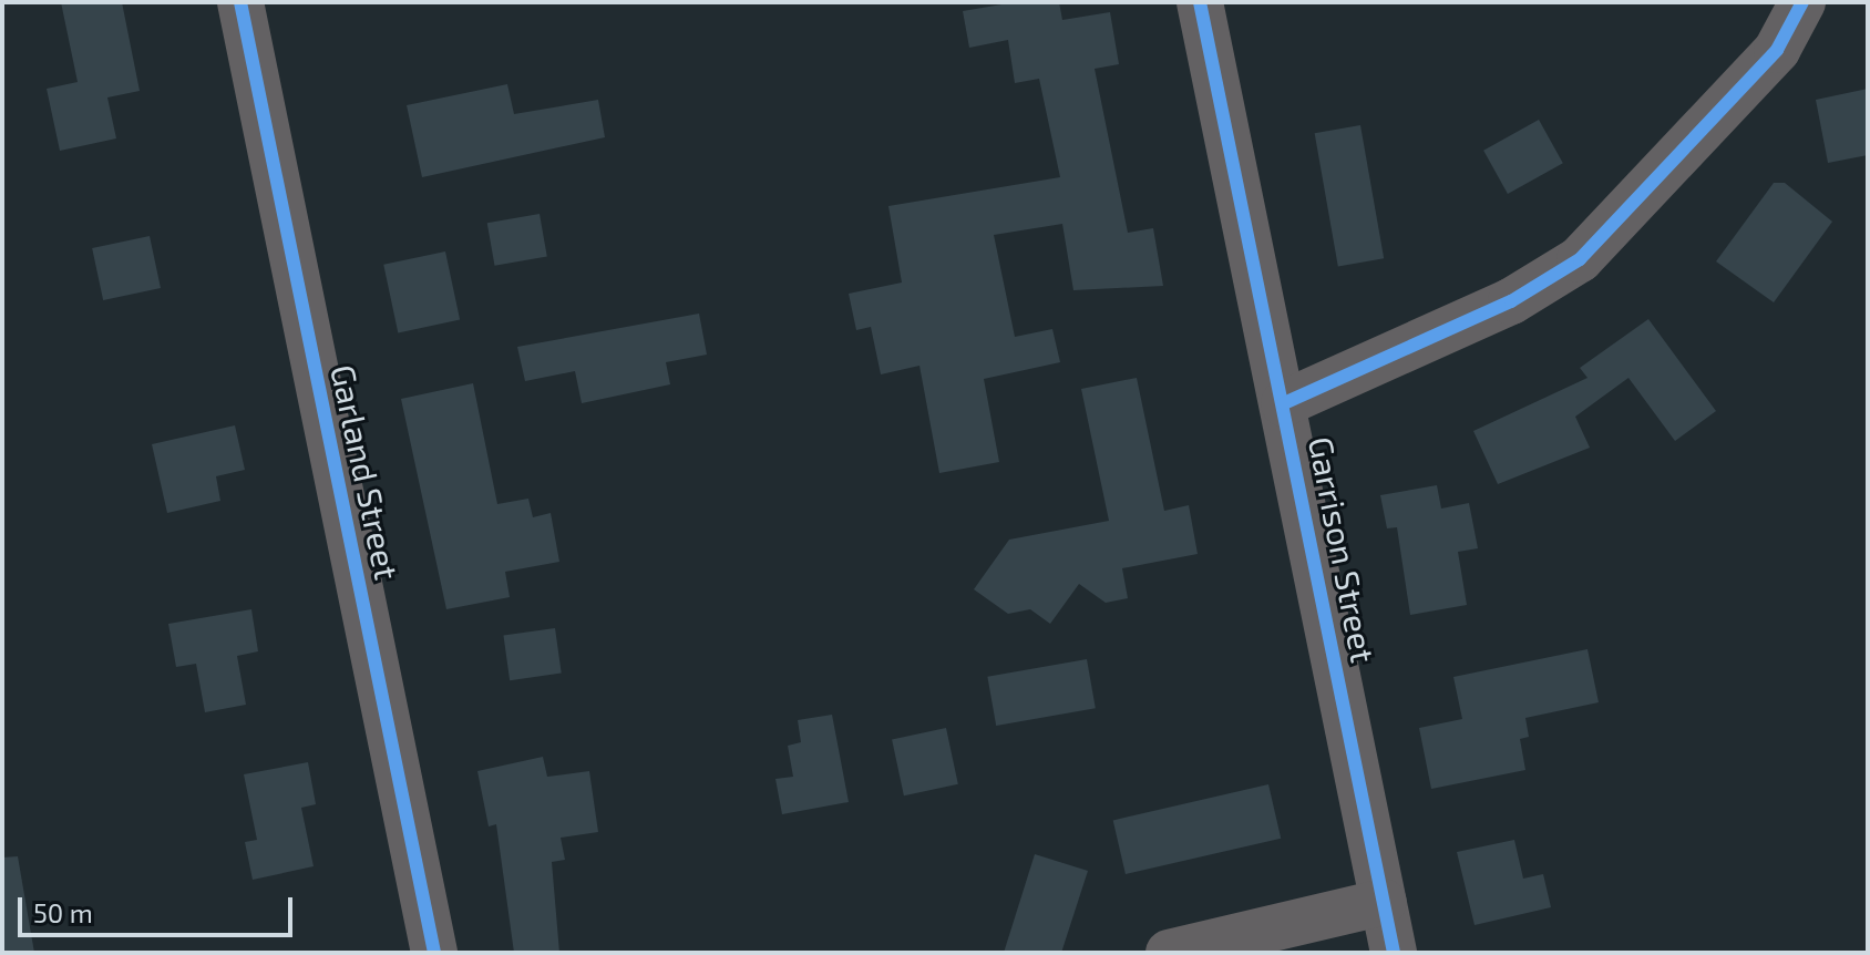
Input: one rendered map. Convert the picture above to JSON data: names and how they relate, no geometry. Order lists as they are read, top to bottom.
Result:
{
  "streets": {
    "street": ["Garland Street", "Garrison Street"]
  },
  "scale_bar": "50 m"
}
